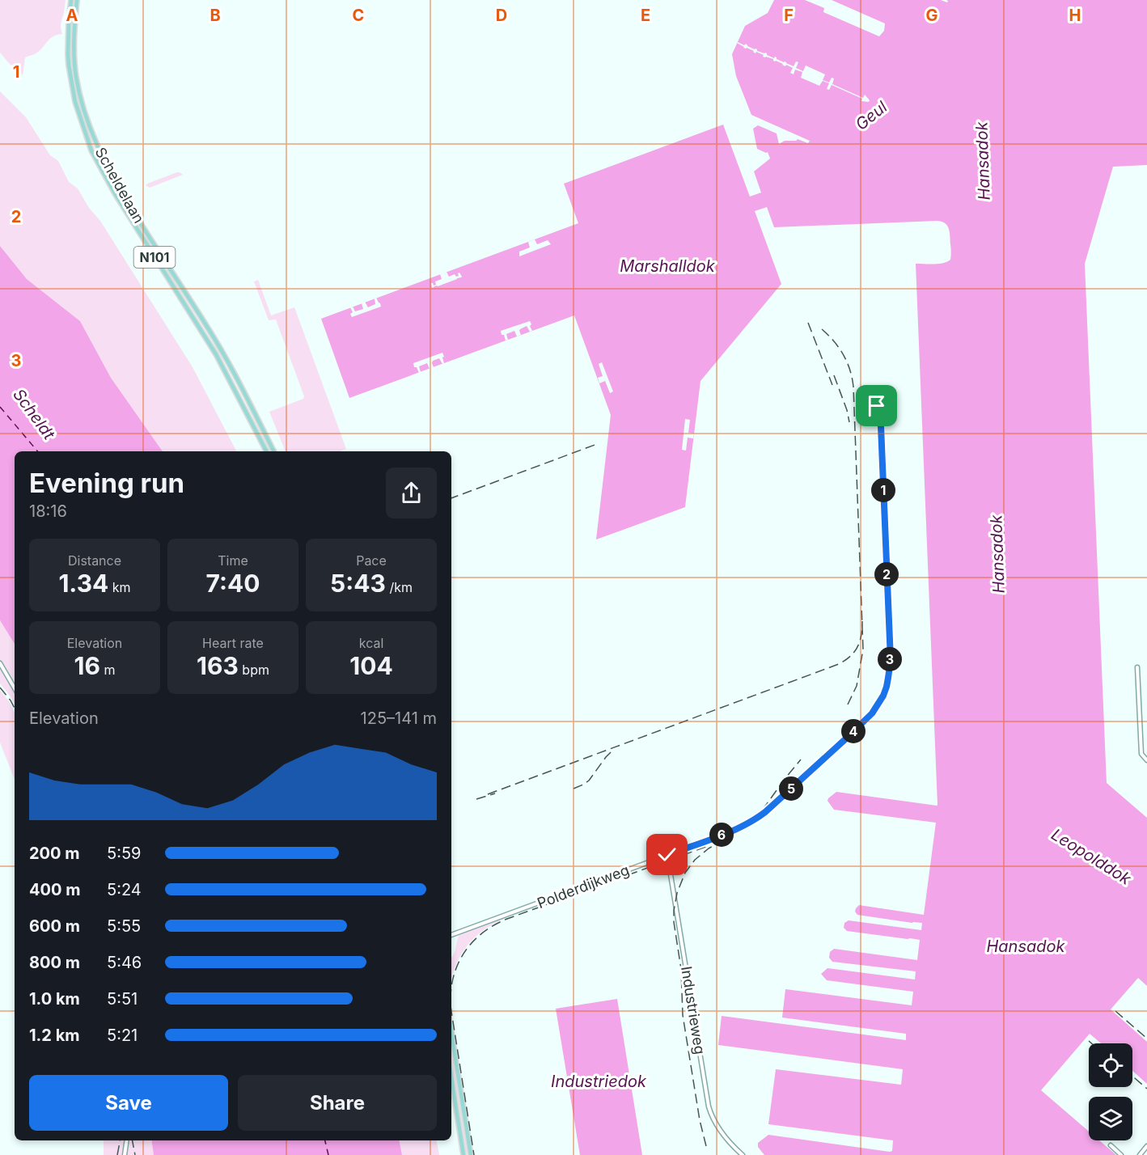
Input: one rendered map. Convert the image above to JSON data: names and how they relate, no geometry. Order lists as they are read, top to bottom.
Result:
{
  "streets": {
    "main road": ["Scheldelaan", "N101"],
    "street": ["Polderdijkweg", "Industrieweg"]
  },
  "crossings": [
    ["Polderdijkweg", "Industrieweg"]
  ],
  "water": [
    "Geul",
    "Hansadok",
    "Marshalldok",
    "Scheldt",
    "Leopolddok",
    "Industriedok"
  ],
  "page": {
    "heading": ["Evening run", "18:16"],
    "pins": [
      "1",
      "2",
      "3",
      "4",
      "5",
      "6"
    ],
    "stats": [
      ["Distance", "1.34 km"],
      ["Time", "7:40"],
      ["Pace", "5:43 /km"],
      ["Elevation", "16 m"],
      ["Heart rate", "163 bpm"],
      ["kcal", "104"]
    ],
    "chart": ["Elevation", "125–141 m"],
    "list": [
      {
        "name": "200 m",
        "note": "5:59"
      },
      {
        "name": "400 m",
        "note": "5:24"
      },
      {
        "name": "600 m",
        "note": "5:55"
      },
      {
        "name": "800 m",
        "note": "5:46"
      },
      {
        "name": "1.0 km",
        "note": "5:51"
      },
      {
        "name": "1.2 km",
        "note": "5:21"
      }
    ],
    "buttons": ["Save", "Share"]
  },
  "grid": {
    "columns": [
      "A",
      "B",
      "C",
      "D",
      "E",
      "F",
      "G",
      "H"
    ],
    "rows": ["1", "2", "3"]
  }
}
